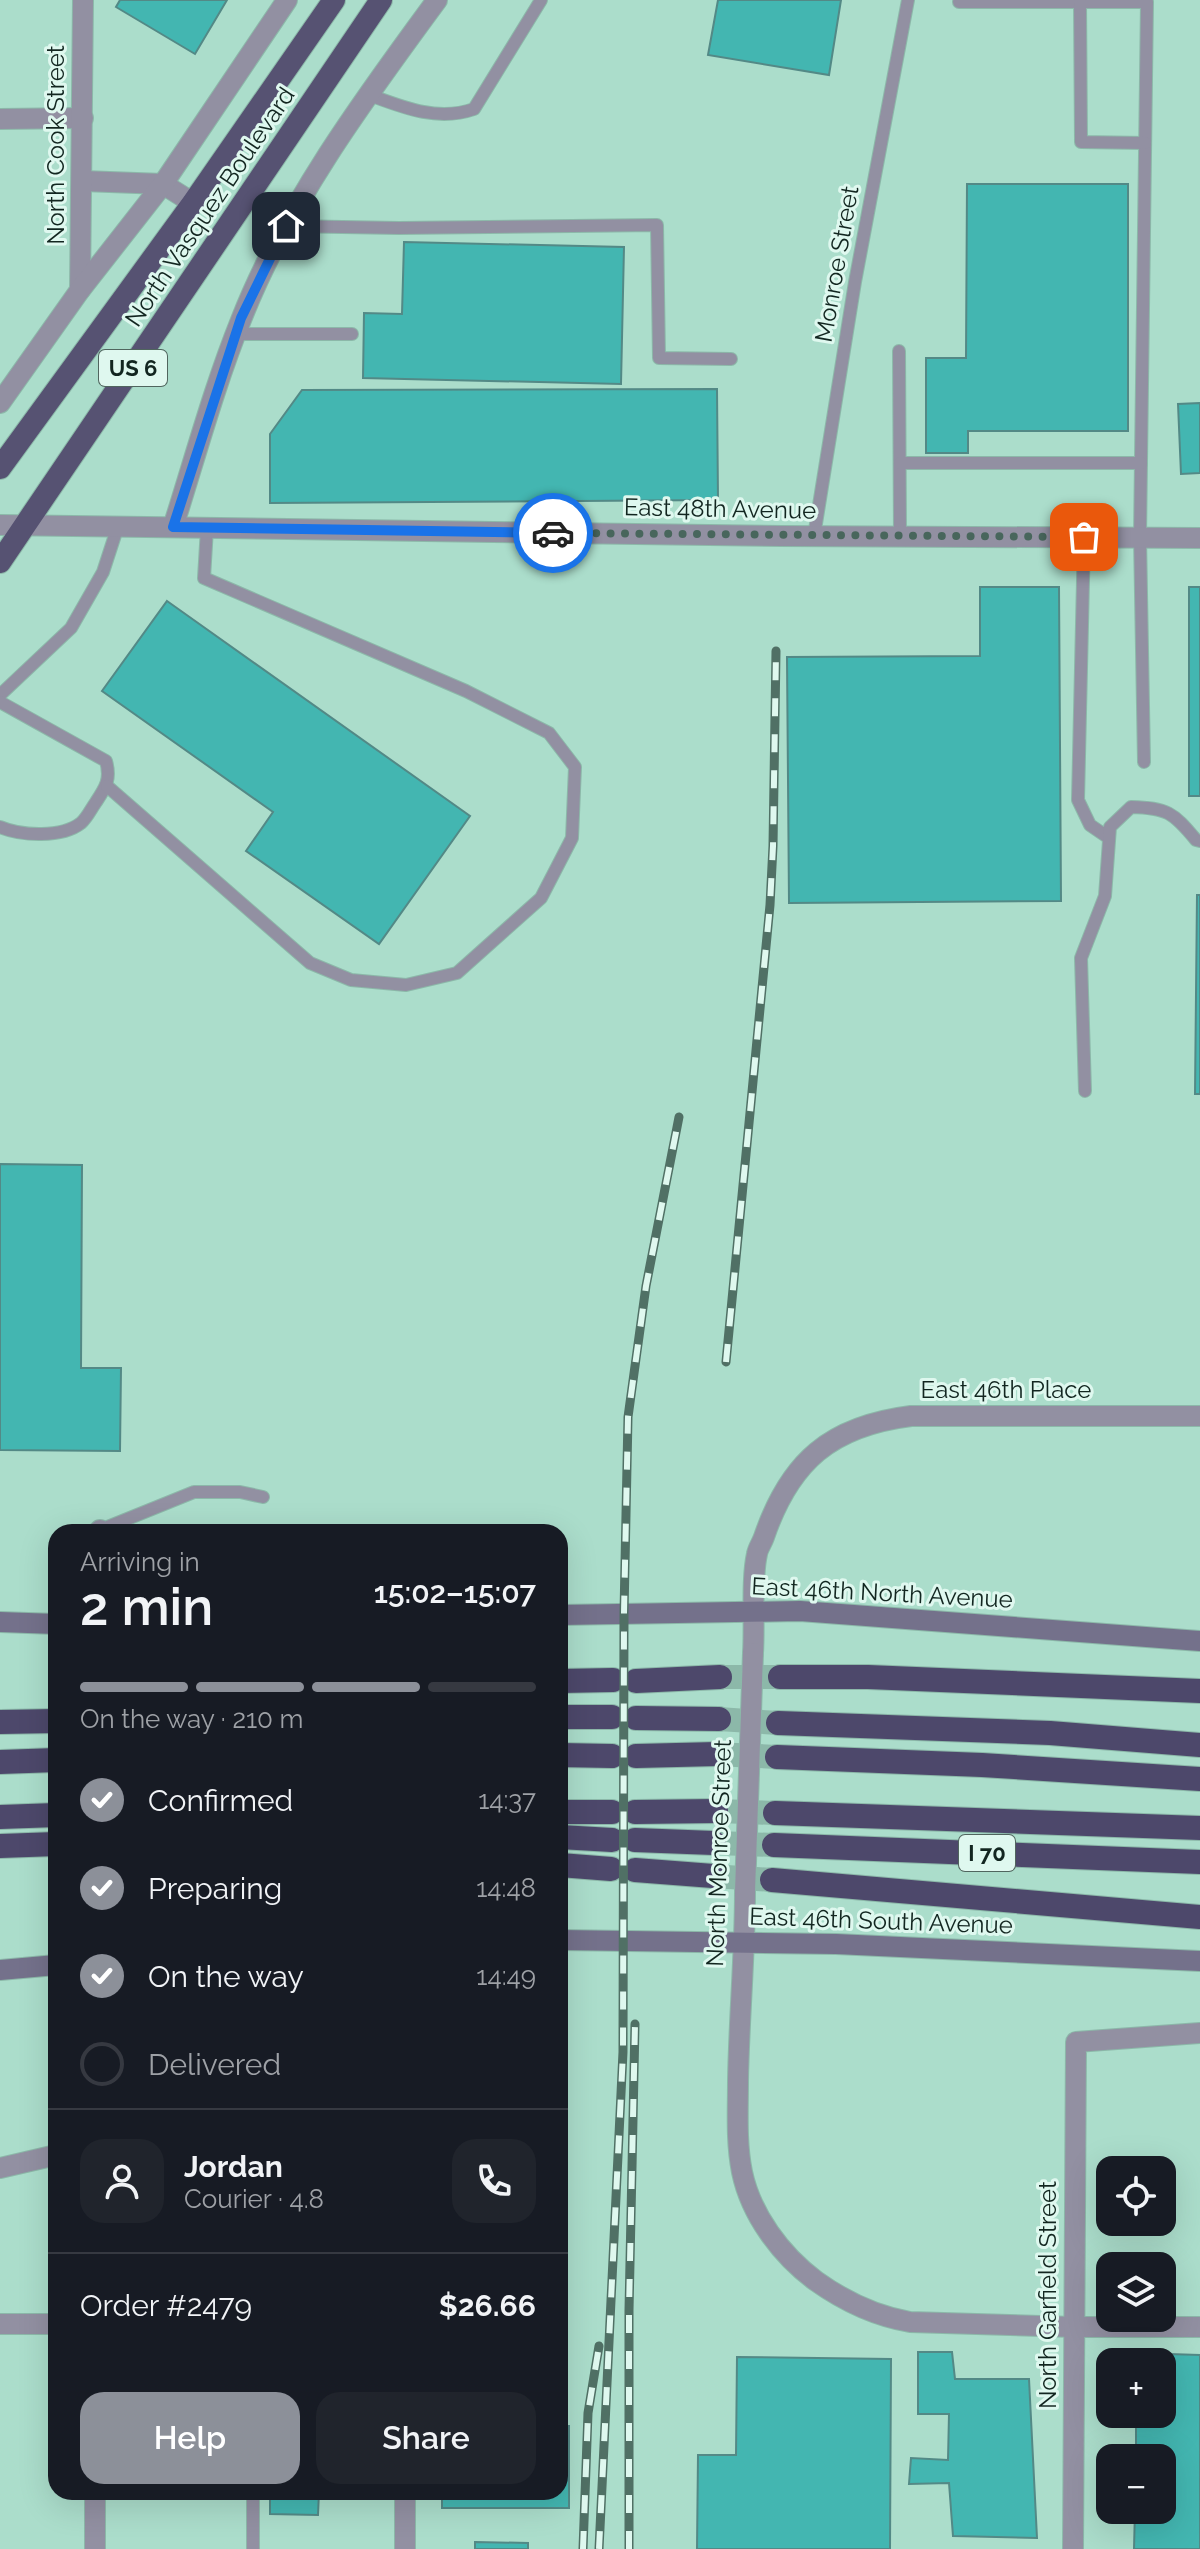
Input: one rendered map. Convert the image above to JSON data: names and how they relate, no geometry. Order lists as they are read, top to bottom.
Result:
{
  "streets": {
    "highway": ["North Vasquez Boulevard", "US 6", "I 70"],
    "main road": ["East 46th North Avenue", "East 46th South Avenue"],
    "street": [
      "North Cook Street",
      "East 48th Avenue",
      "East 46th Place",
      "North Monroe Street",
      "North Garfield Street"
    ],
    "lane": ["Monroe Street"]
  },
  "crossings": [
    ["North Vasquez Boulevard", "East 48th Avenue"],
    ["Monroe Street", "East 48th Avenue"],
    ["East 46th Place", "North Monroe Street"],
    ["East 46th North Avenue", "North Monroe Street"],
    ["North Monroe Street", "East 46th South Avenue"],
    ["North Monroe Street", "North Garfield Street"]
  ],
  "page": {
    "heading": ["2 min", "Arriving in", "15:02–15:07"],
    "panel": [
      "Jordan",
      "Courier · 4.8",
      "Order #2479",
      "$26.66"
    ],
    "bar": "On the way · 210 m",
    "list": [
      ["Confirmed", "14:37"],
      ["Preparing", "14:48"],
      ["On the way", "14:49"],
      "Delivered"
    ],
    "map_buttons": ["+", "−"],
    "buttons": ["Help", "Share"]
  }
}
